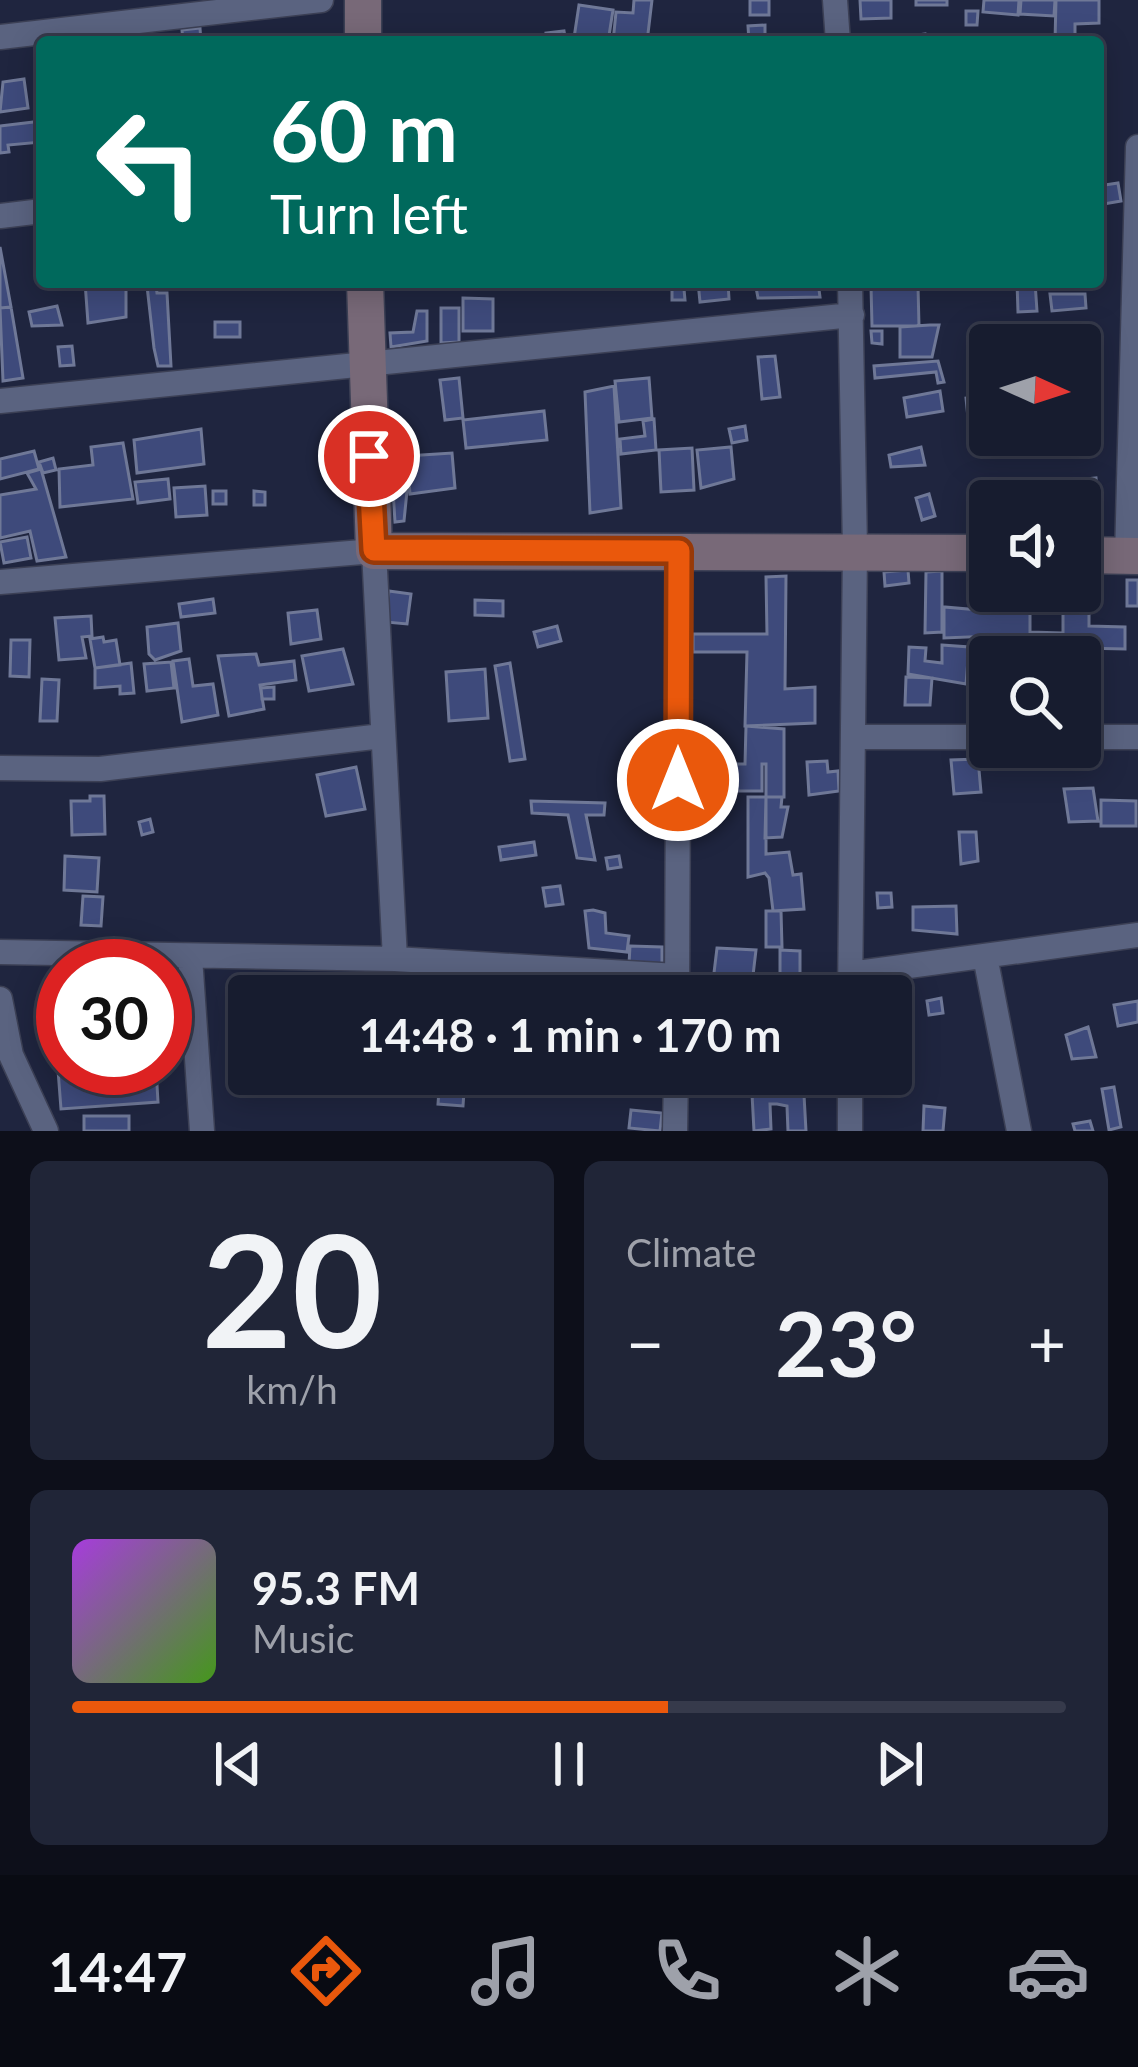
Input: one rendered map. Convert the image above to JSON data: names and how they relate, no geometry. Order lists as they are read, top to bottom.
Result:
{
  "north": "right",
  "page": {
    "turn": ["60 m", "Turn left"],
    "limit": "30",
    "trip": "14:48 · 1 min · 170 m",
    "tile": [
      ["20", "km/h"],
      "Climate"
    ],
    "heat": ["−", "23°", "+"],
    "song": ["95.3 FM", "Music"],
    "tabs": "14:47"
  }
}
